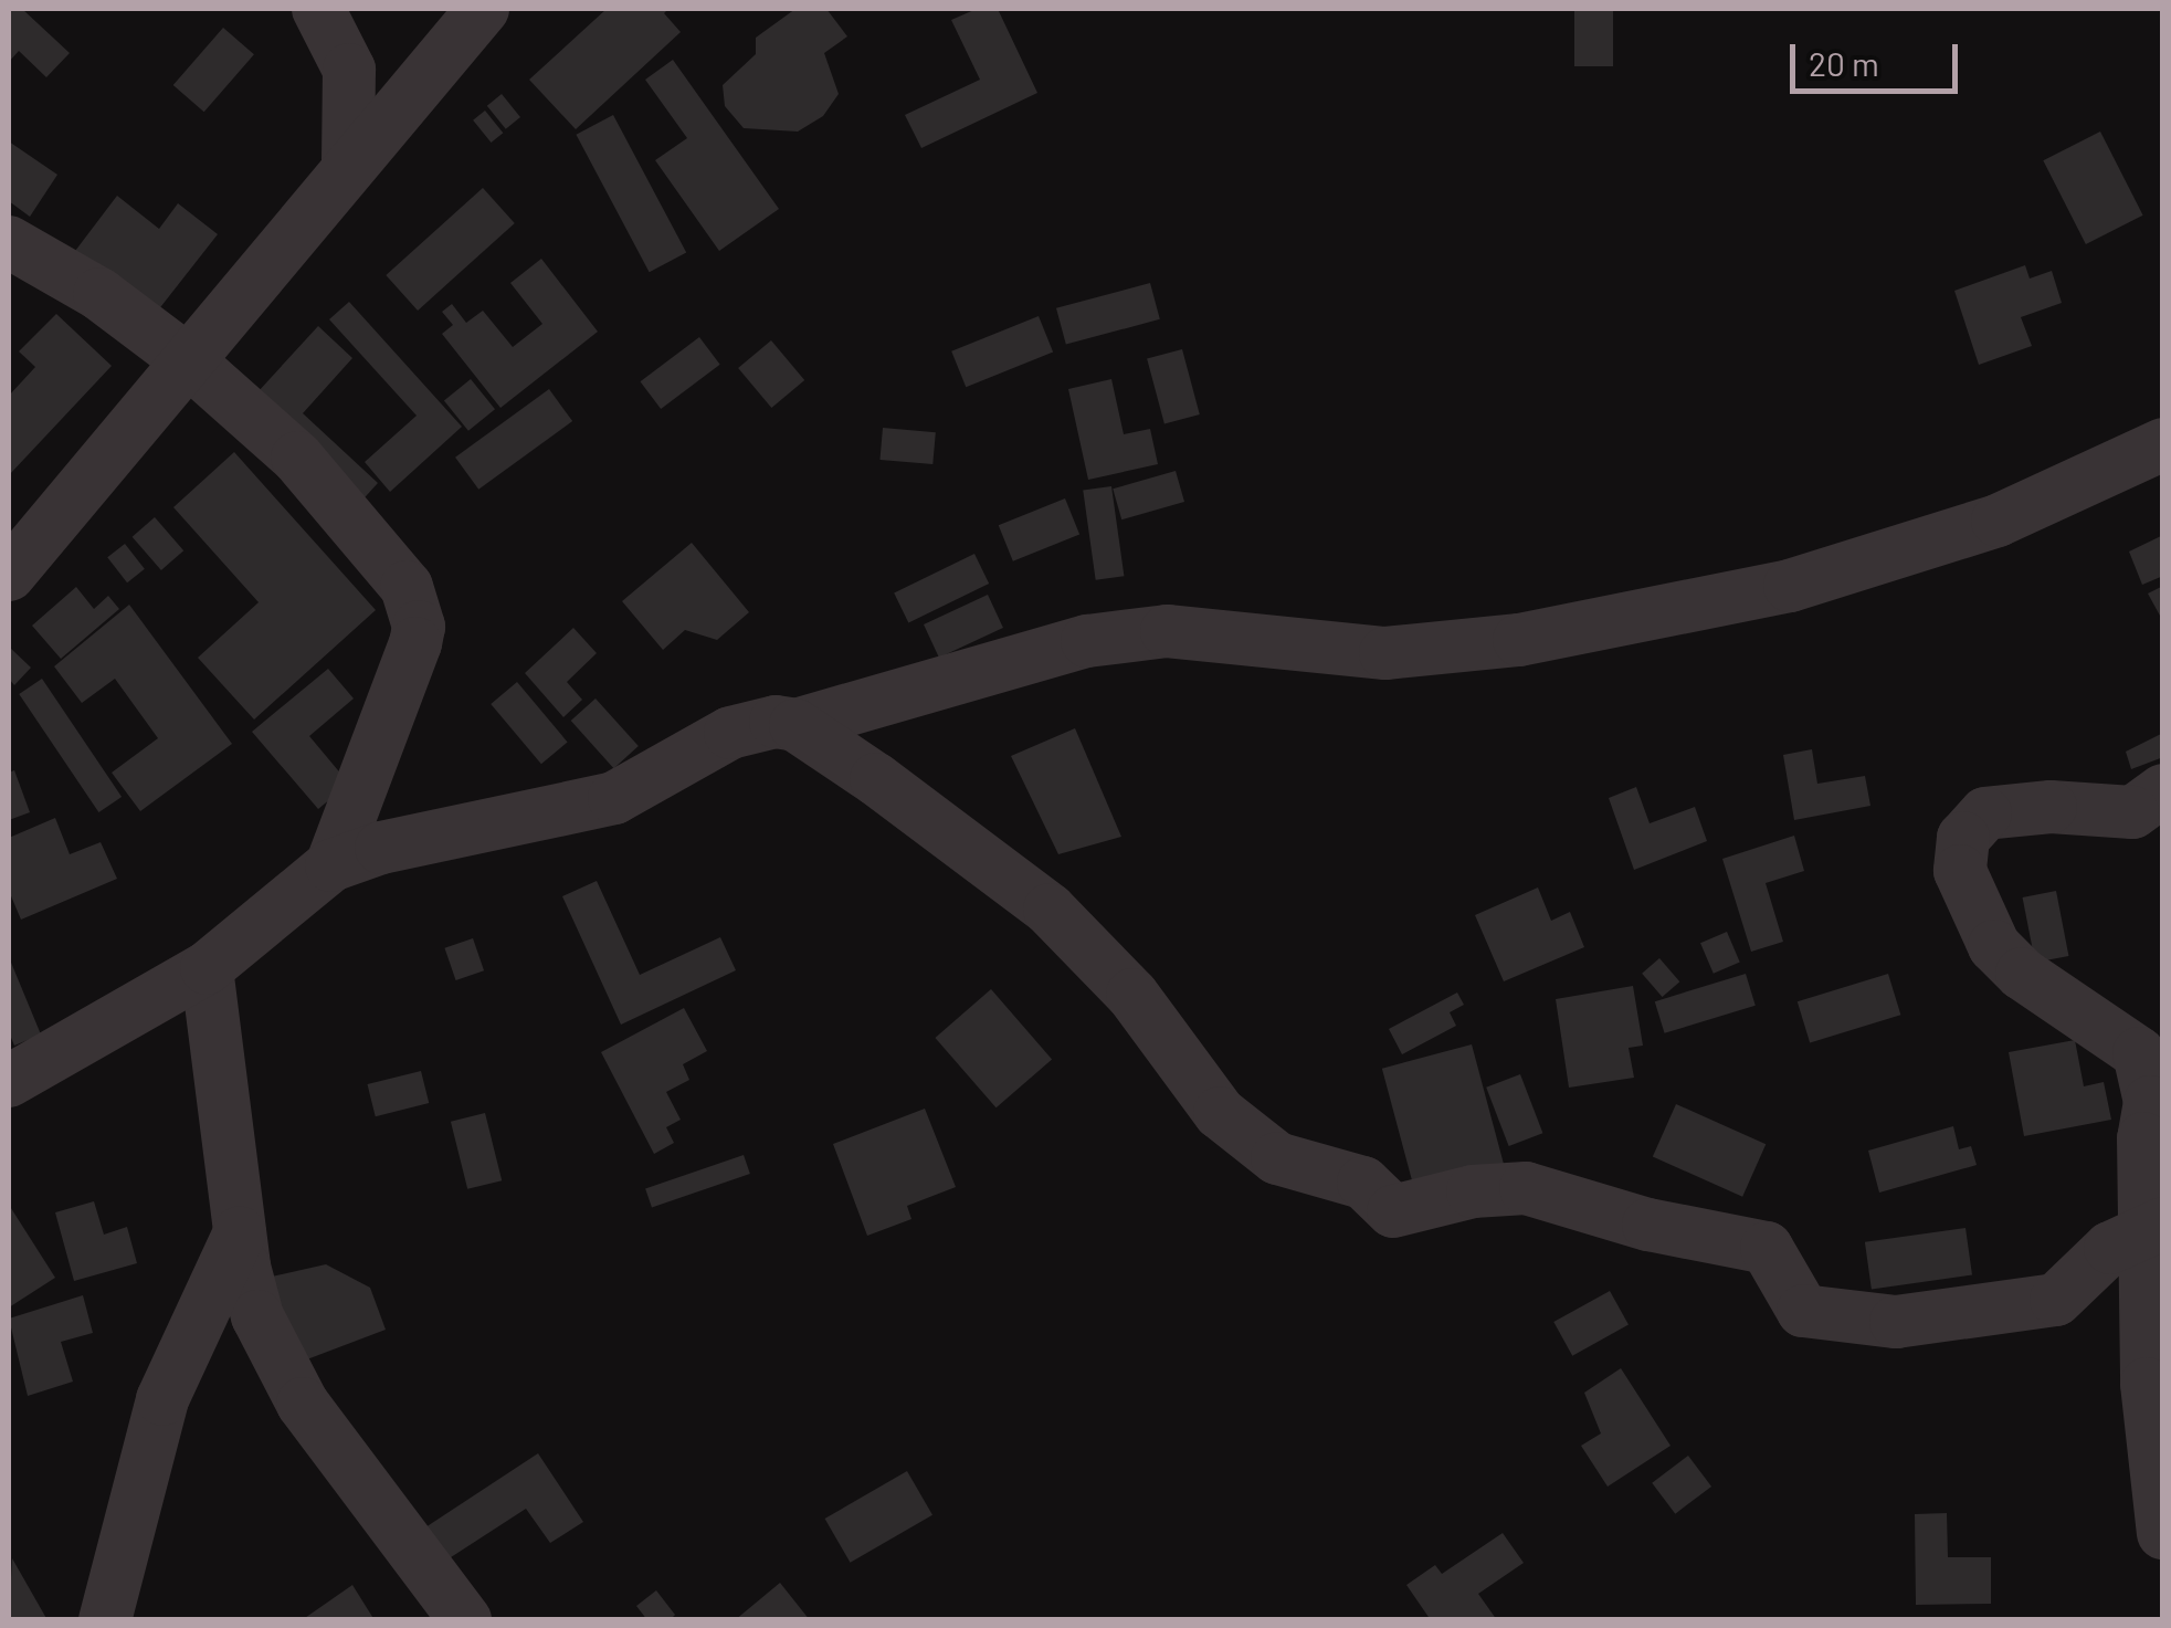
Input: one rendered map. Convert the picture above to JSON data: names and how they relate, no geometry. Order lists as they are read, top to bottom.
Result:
{
  "scale_bar": "20 m"
}
